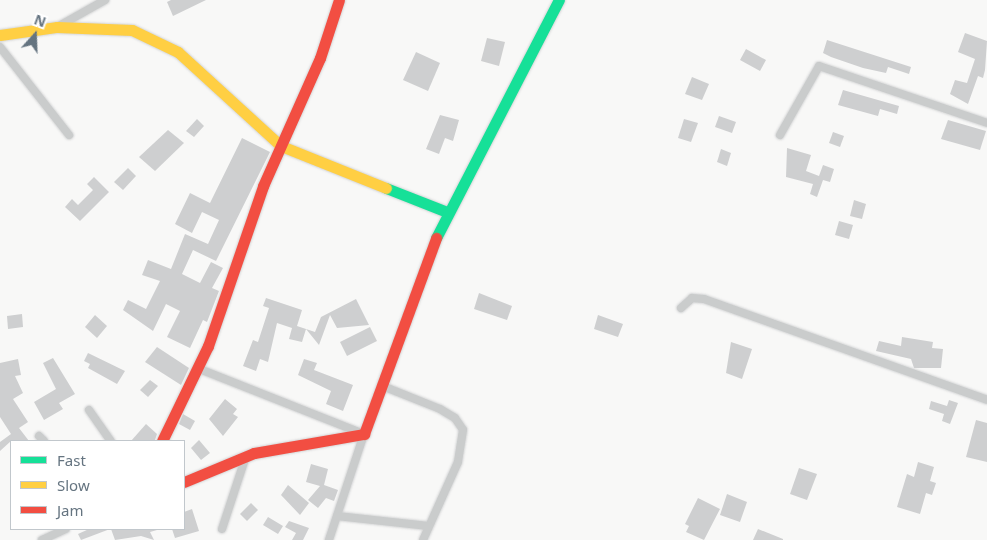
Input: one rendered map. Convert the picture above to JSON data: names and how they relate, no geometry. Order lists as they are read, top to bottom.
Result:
{
  "legend": ["Fast", "Slow", "Jam"],
  "north": "top"
}
